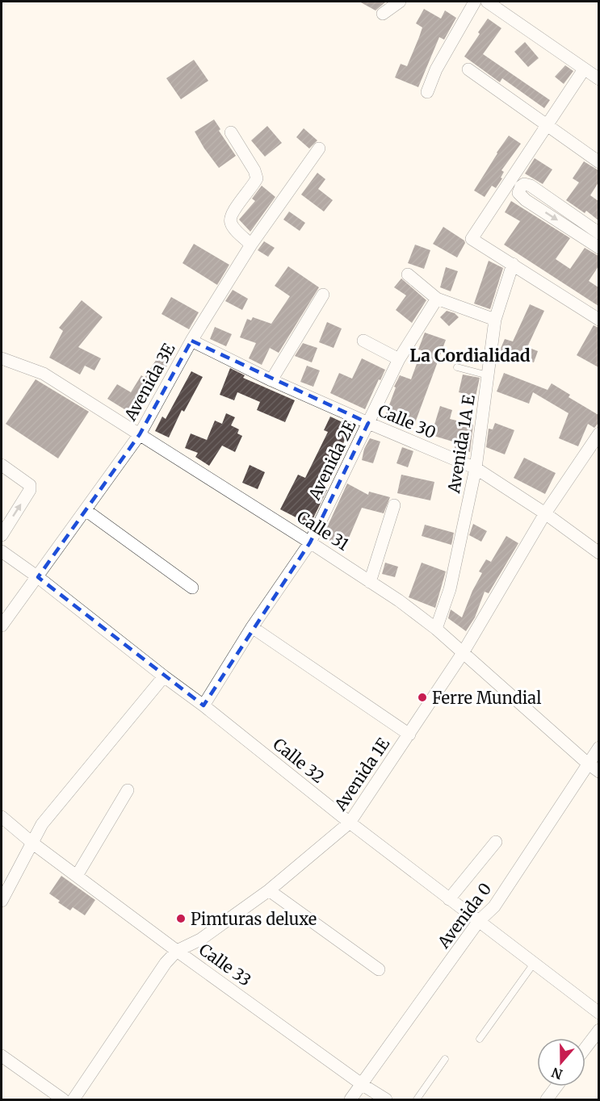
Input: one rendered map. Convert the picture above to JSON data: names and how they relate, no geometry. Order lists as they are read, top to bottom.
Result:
{
  "streets": {
    "street": [
      "Avenida 3E",
      "Calle 30",
      "Avenida 1A E",
      "Avenida 2E",
      "Calle 31",
      "Calle 32",
      "Avenida 1E",
      "Avenida 0",
      "Calle 33"
    ]
  },
  "crossings": [
    ["Avenida 3E", "Calle 30"],
    ["Avenida 3E", "Calle 31"],
    ["Avenida 3E", "Calle 32"],
    ["Calle 30", "Avenida 1A E"],
    ["Calle 30", "Avenida 2E"],
    ["Calle 30", "Avenida 1E"],
    ["Avenida 1A E", "Calle 31"],
    ["Avenida 2E", "Calle 31"],
    ["Avenida 2E", "Calle 32"],
    ["Calle 31", "Avenida 1E"],
    ["Calle 31", "Avenida 0"],
    ["Calle 32", "Avenida 1E"],
    ["Calle 32", "Avenida 0"],
    ["Avenida 1E", "Calle 33"],
    ["Avenida 0", "Calle 33"]
  ],
  "districts": ["La Cordialidad"],
  "places": ["Ferre Mundial", "Pimturas deluxe"],
  "north": "bottom"
}
